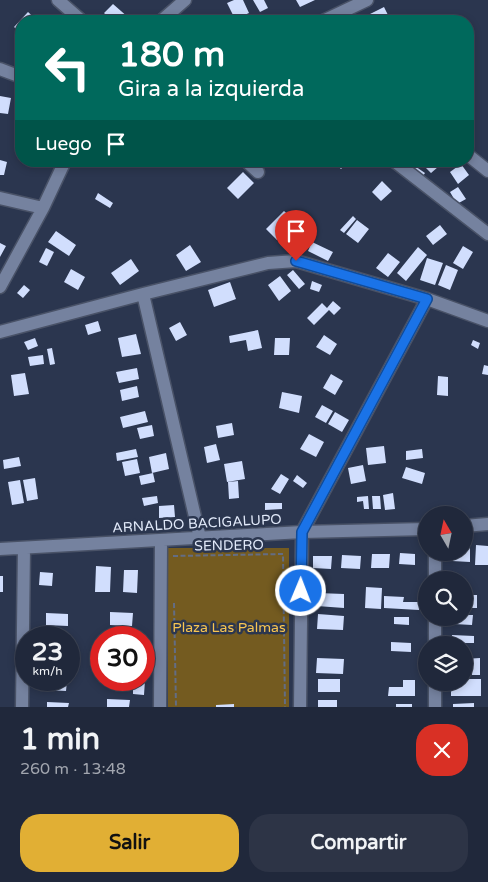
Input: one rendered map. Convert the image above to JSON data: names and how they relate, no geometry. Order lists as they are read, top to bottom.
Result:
{
  "streets": {
    "street": ["ARNALDO BACIGALUPO"],
    "path": ["SENDERO"]
  },
  "parks": ["Plaza Las Palmas"],
  "north": "top",
  "page": {
    "turn": ["180 m", "Gira a la izquierda"],
    "then": "Luego",
    "speed": "23 km/h",
    "limit": "30",
    "heading": ["1 min", "260 m · 13:48"],
    "buttons": ["Salir", "Compartir"]
  }
}
